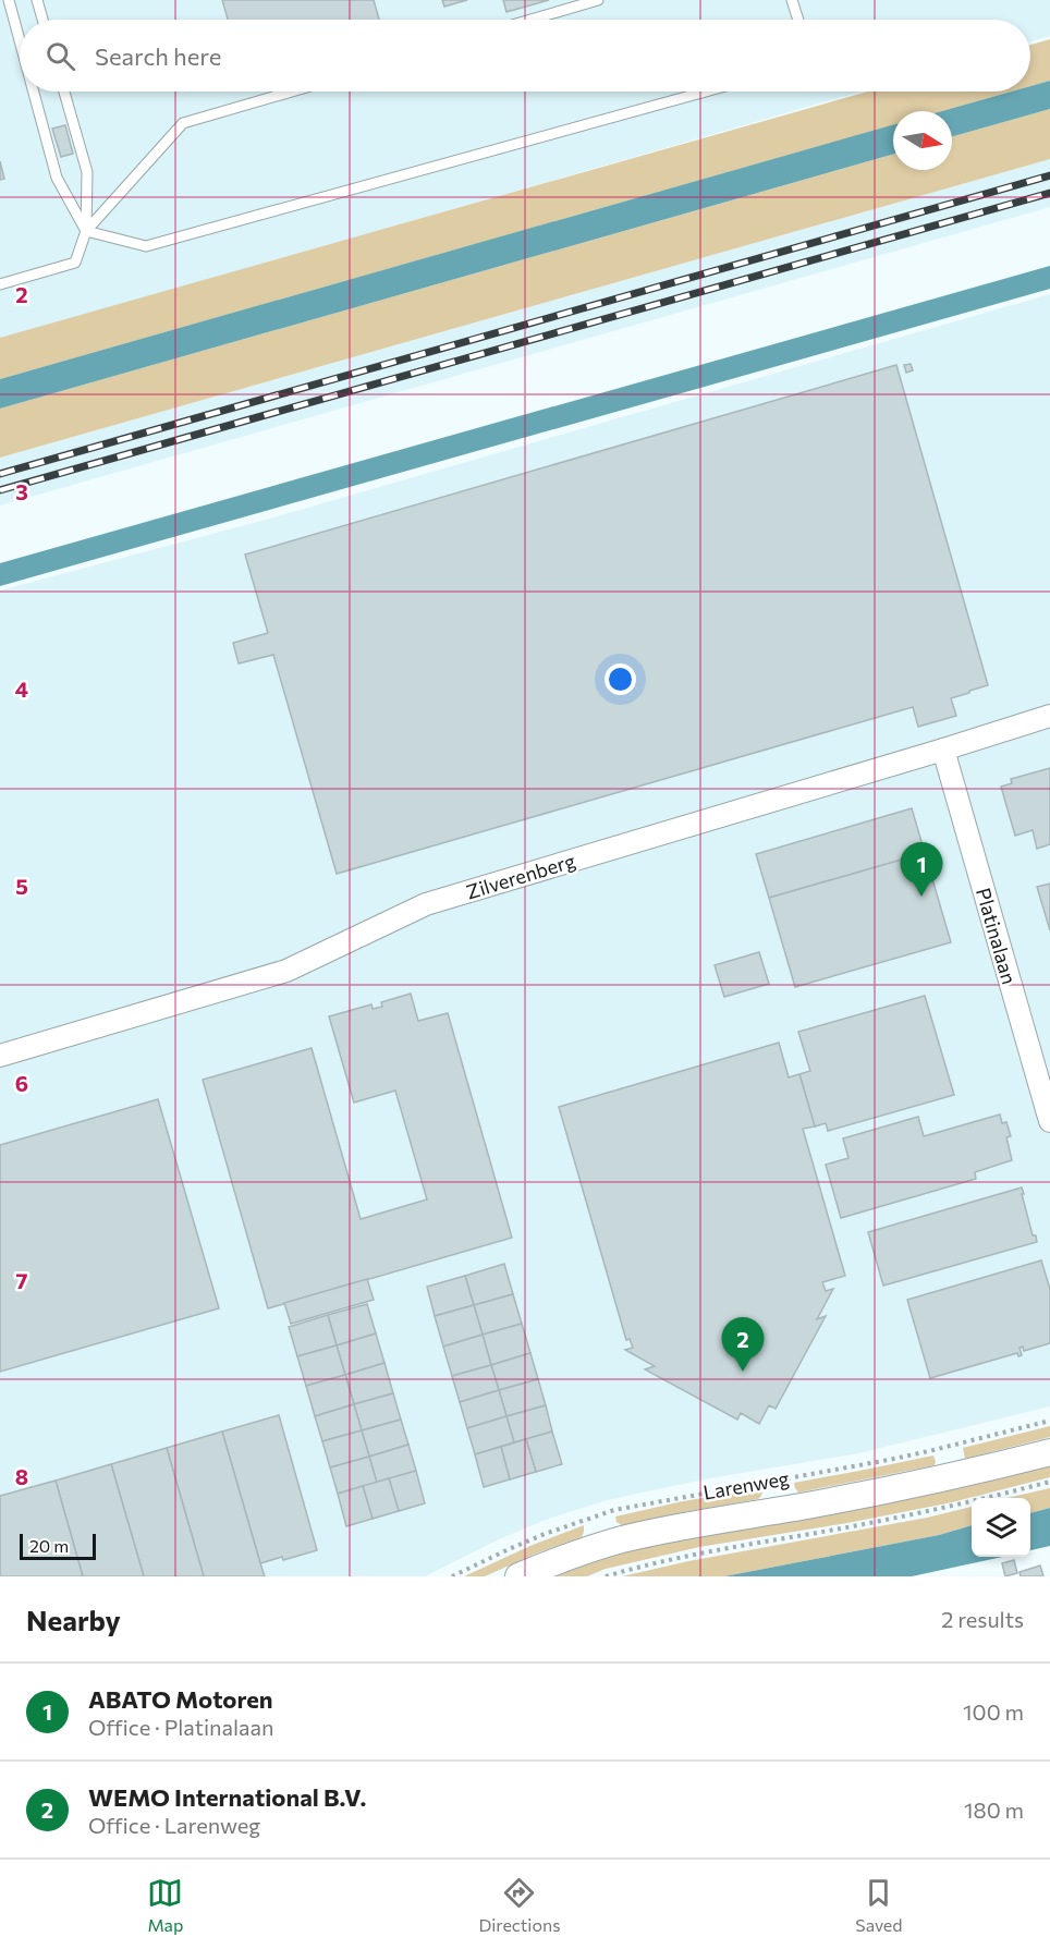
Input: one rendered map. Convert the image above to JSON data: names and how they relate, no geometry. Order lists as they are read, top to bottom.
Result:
{
  "streets": {
    "street": ["Zilverenberg", "Platinalaan", "Larenweg"]
  },
  "crossings": [
    ["Zilverenberg", "Platinalaan"]
  ],
  "scale_bar": "20 m",
  "north": "right",
  "page": {
    "search": "Search here",
    "pins": ["1", "2"],
    "scale": "20 m",
    "heading": ["Nearby", "2 results"],
    "list": [
      {
        "mark": "1",
        "name": "ABATO Motoren",
        "note": "Office · Platinalaan",
        "value": "100 m"
      },
      {
        "mark": "2",
        "name": "WEMO International B.V.",
        "note": "Office · Larenweg",
        "value": "180 m"
      }
    ],
    "nav": ["Map", "Directions", "Saved"]
  },
  "grid": {
    "rows": [
      "2",
      "3",
      "4",
      "5",
      "6",
      "7",
      "8"
    ]
  }
}
